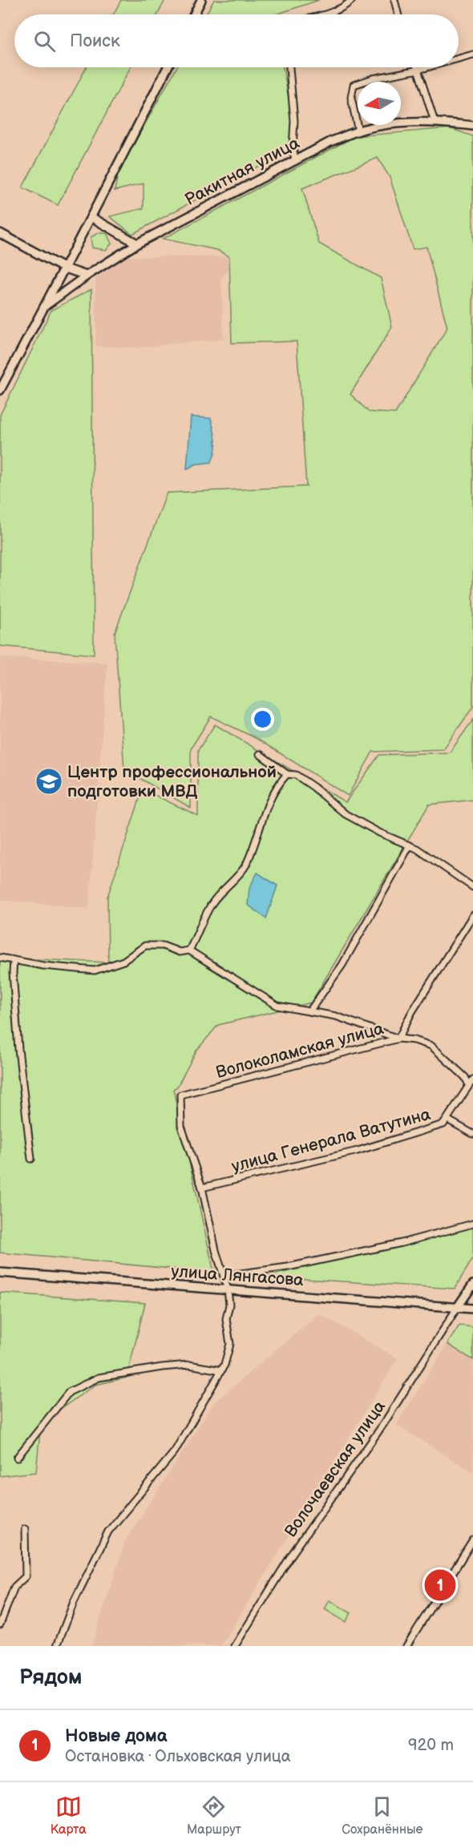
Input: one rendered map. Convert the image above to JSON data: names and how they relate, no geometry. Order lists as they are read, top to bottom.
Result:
{
  "streets": {
    "street": [
      "Ракитная улица",
      "Волоколамская улица",
      "улица Генерала Ватутина",
      "улица Лянгасова",
      "Волочаевская улица"
    ]
  },
  "crossings": [
    ["Волоколамская улица", "улица Генерала Ватутина"],
    ["улица Лянгасова", "Волочаевская улица"]
  ],
  "places": {
    "school or university": ["Центр профессиональной подготовки МВД"]
  },
  "north": "left",
  "page": {
    "search": "Поиск",
    "pins": "1",
    "heading": "Рядом",
    "list": [
      {
        "mark": "1",
        "name": "Новые дома",
        "note": "Остановка · Ольховская улица",
        "value": "920 m"
      }
    ],
    "nav": ["Карта", "Маршрут", "Сохранённые"]
  }
}
